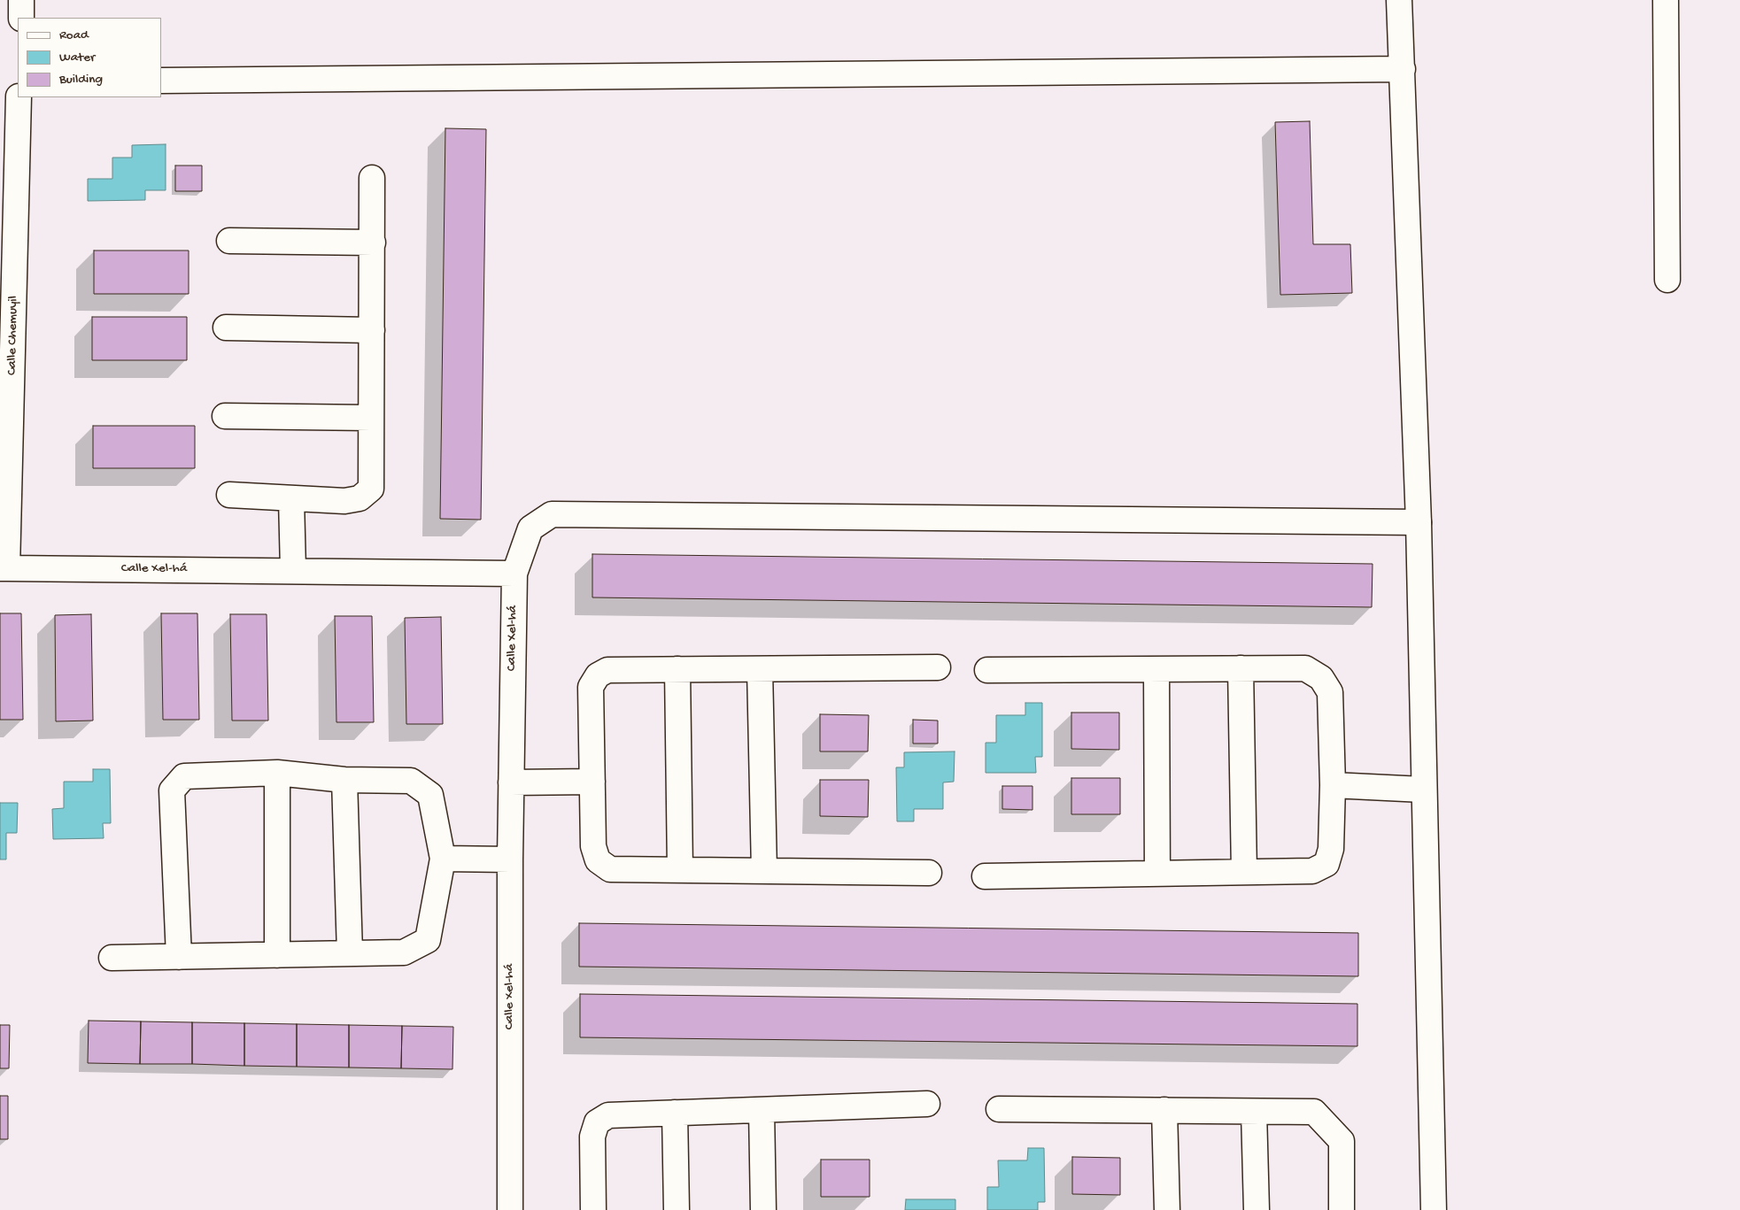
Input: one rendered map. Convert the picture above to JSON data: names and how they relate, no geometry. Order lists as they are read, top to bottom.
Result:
{
  "streets": {
    "street": ["Calle Chemuyil", "Calle Xel-há"]
  },
  "crossings": [
    ["Calle Chemuyil", "Calle Xel-há"]
  ],
  "legend": ["Road", "Water", "Building"]
}
